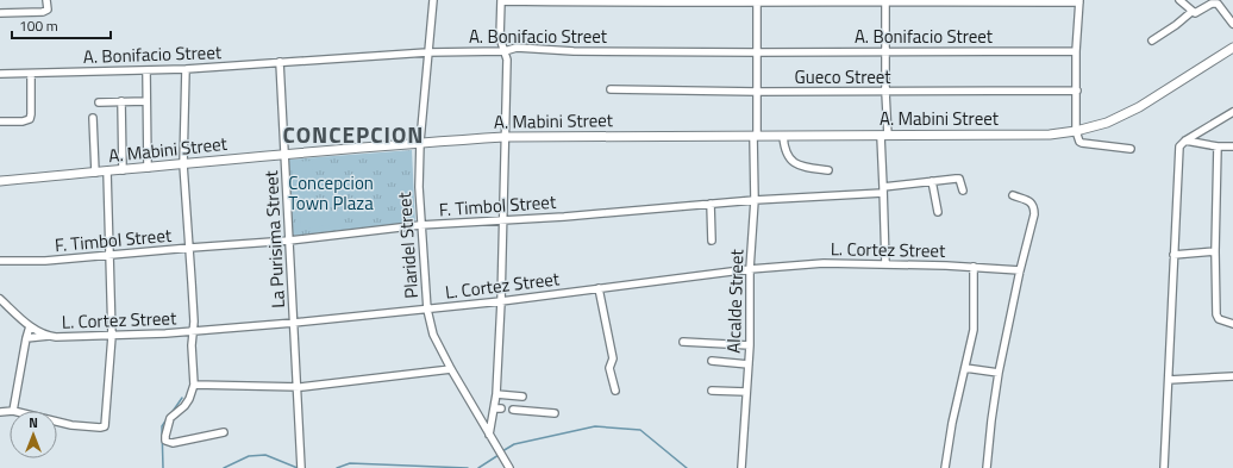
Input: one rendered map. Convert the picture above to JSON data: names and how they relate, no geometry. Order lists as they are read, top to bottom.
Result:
{
  "streets": {
    "main road": ["A. Mabini Street"],
    "street": [
      "A. Bonifacio Street",
      "Gueco Street",
      "F. Timbol Street",
      "La Purisima Street",
      "Plaridel Street",
      "L. Cortez Street",
      "Alcalde Street"
    ]
  },
  "crossings": [
    ["A. Bonifacio Street", "La Purisima Street"],
    ["A. Bonifacio Street", "Plaridel Street"],
    ["A. Bonifacio Street", "Alcalde Street"],
    ["Gueco Street", "Alcalde Street"],
    ["A. Mabini Street", "La Purisima Street"],
    ["A. Mabini Street", "Plaridel Street"],
    ["A. Mabini Street", "Alcalde Street"],
    ["F. Timbol Street", "La Purisima Street"],
    ["F. Timbol Street", "Plaridel Street"],
    ["F. Timbol Street", "Alcalde Street"],
    ["La Purisima Street", "L. Cortez Street"],
    ["Plaridel Street", "L. Cortez Street"],
    ["L. Cortez Street", "Alcalde Street"]
  ],
  "districts": ["CONCEPCION"],
  "parks": ["Concepcion Town Plaza"],
  "scale_bar": "100 m",
  "north": "top"
}
